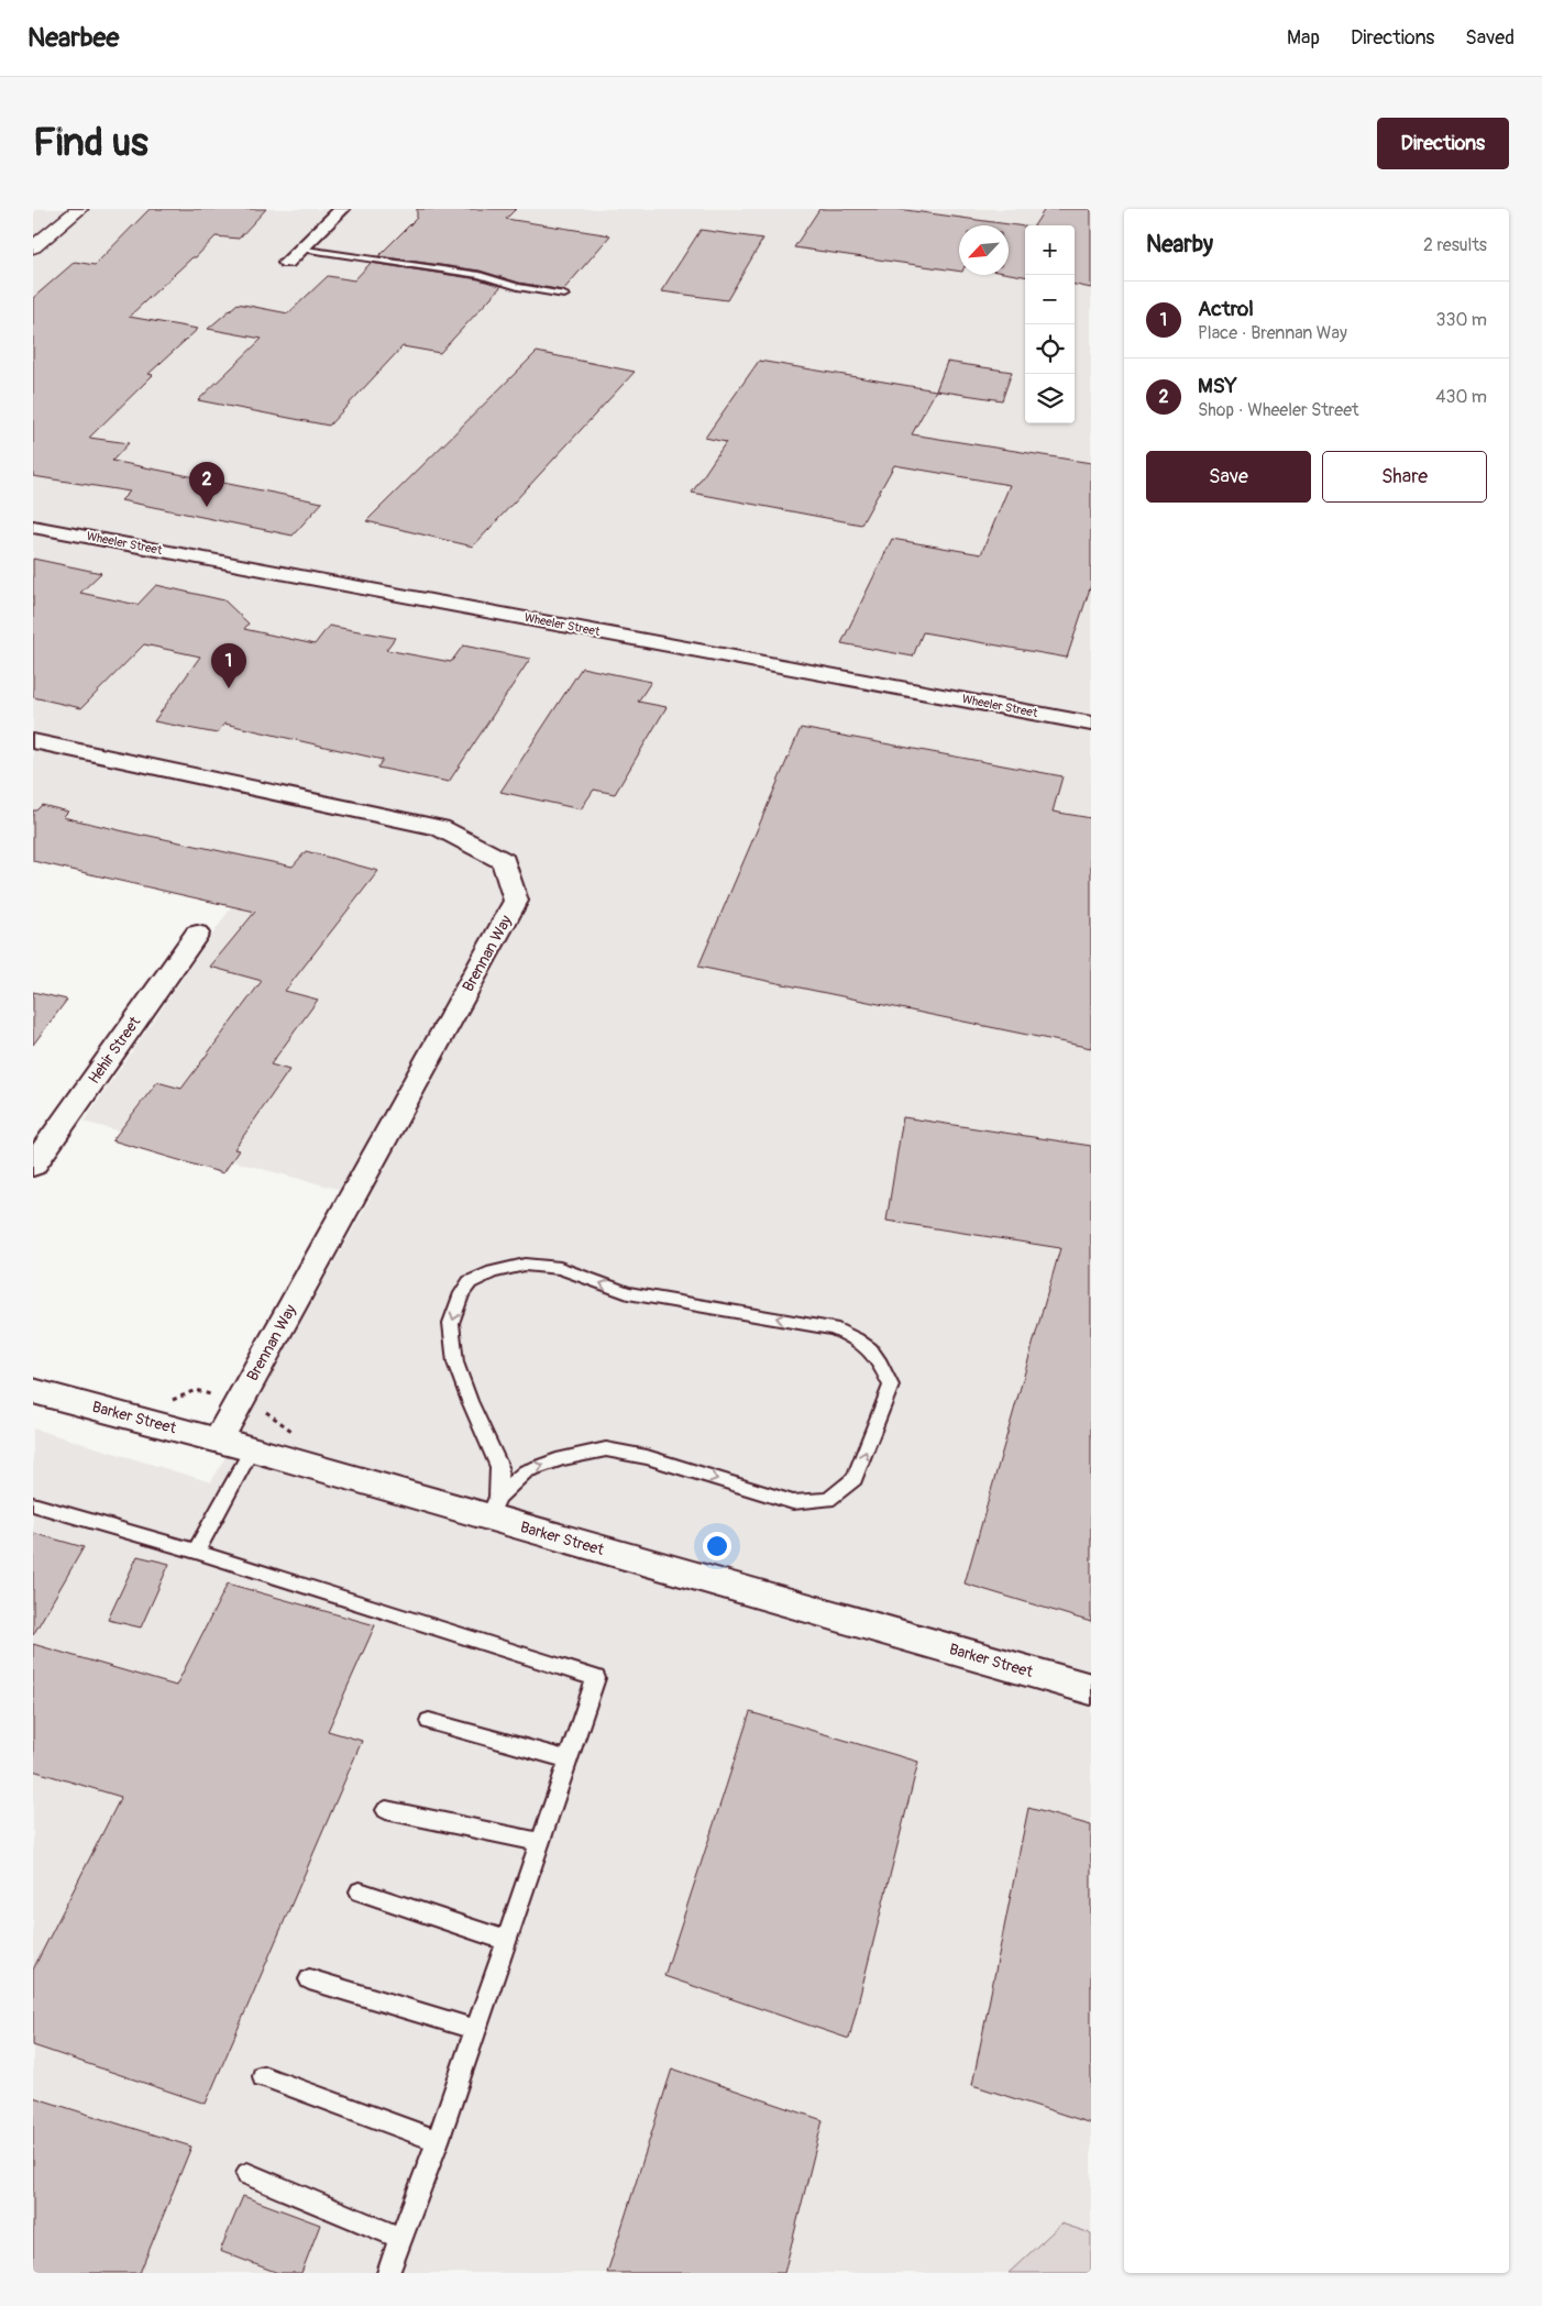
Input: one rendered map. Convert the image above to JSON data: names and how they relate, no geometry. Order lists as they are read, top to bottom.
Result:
{
  "streets": {
    "street": [
      "Wheeler Street",
      "Brennan Way",
      "Hehir Street",
      "Barker Street"
    ]
  },
  "crossings": [
    ["Brennan Way", "Barker Street"]
  ],
  "north": "bottom left",
  "page": {
    "header": "Nearbee",
    "nav": ["Map", "Directions", "Saved"],
    "buttons": [
      "Directions",
      ["Save", "Share"]
    ],
    "title": "Find us",
    "heading": ["Nearby", "2 results"],
    "map_buttons": ["+", "−"],
    "list": [
      {
        "mark": "1",
        "name": "Actrol",
        "note": "Place · Brennan Way",
        "value": "330 m"
      },
      {
        "mark": "2",
        "name": "MSY",
        "note": "Shop · Wheeler Street",
        "value": "430 m"
      }
    ],
    "pins": ["2", "1"]
  }
}
